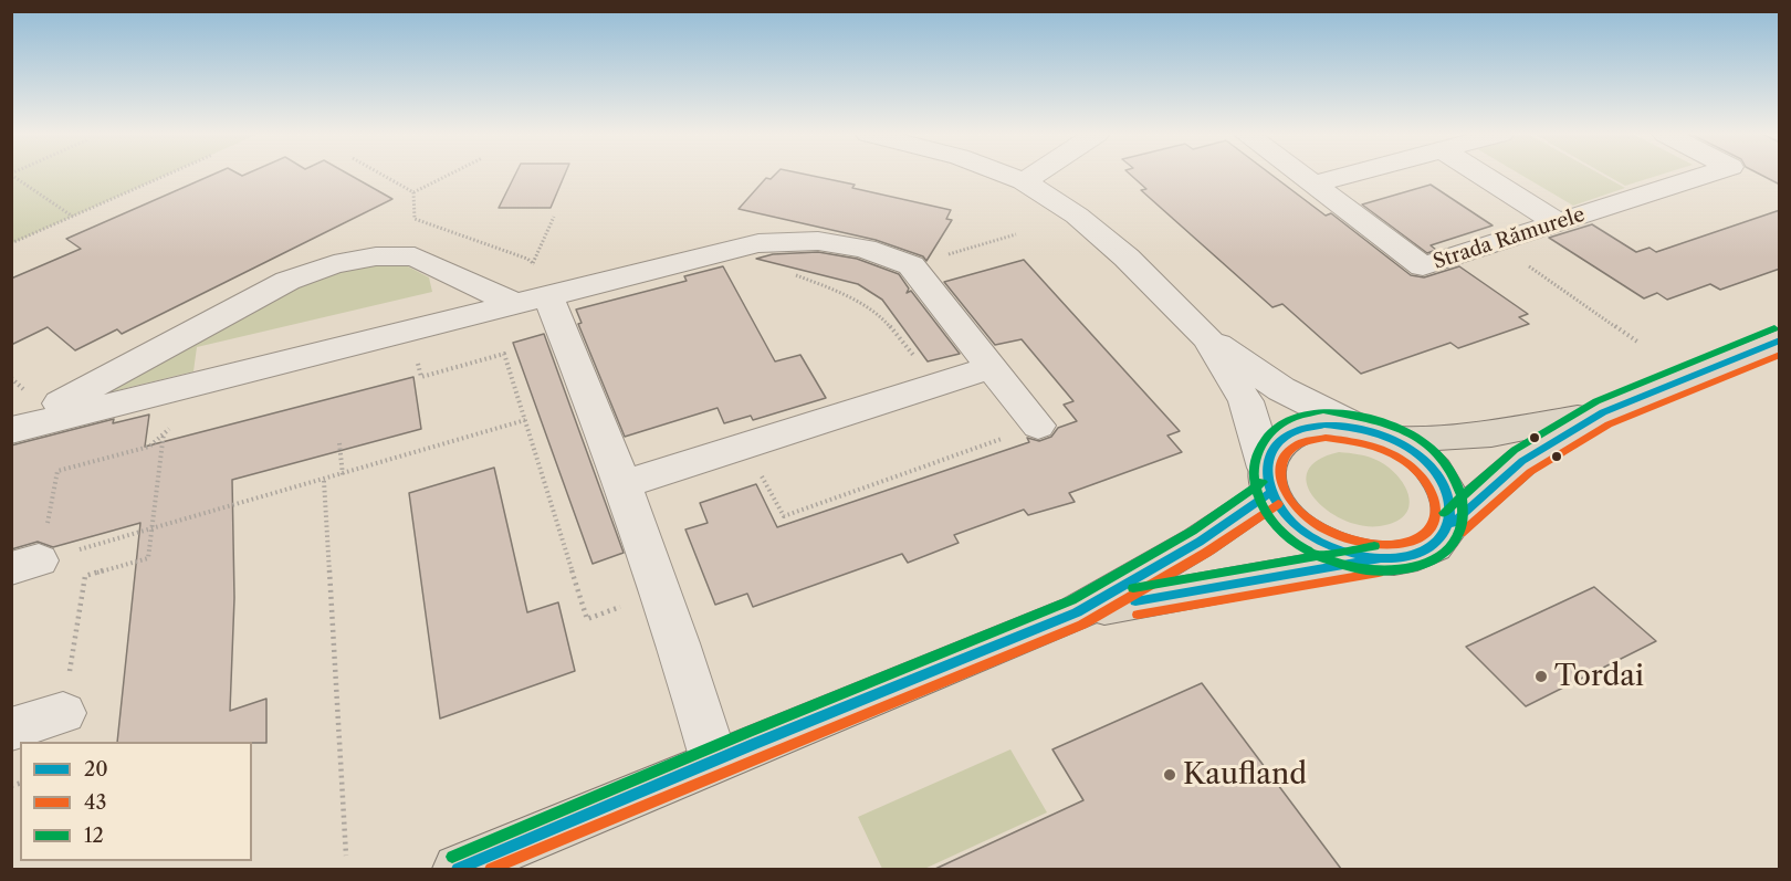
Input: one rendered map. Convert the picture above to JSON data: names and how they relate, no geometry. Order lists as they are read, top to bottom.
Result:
{
  "streets": {
    "street": ["Strada Rămurele"]
  },
  "places": ["Tordai", "Kaufland"],
  "lines": ["transit line 12", "transit line 20", "transit line 43"],
  "legend": ["20", "43", "12"]
}
